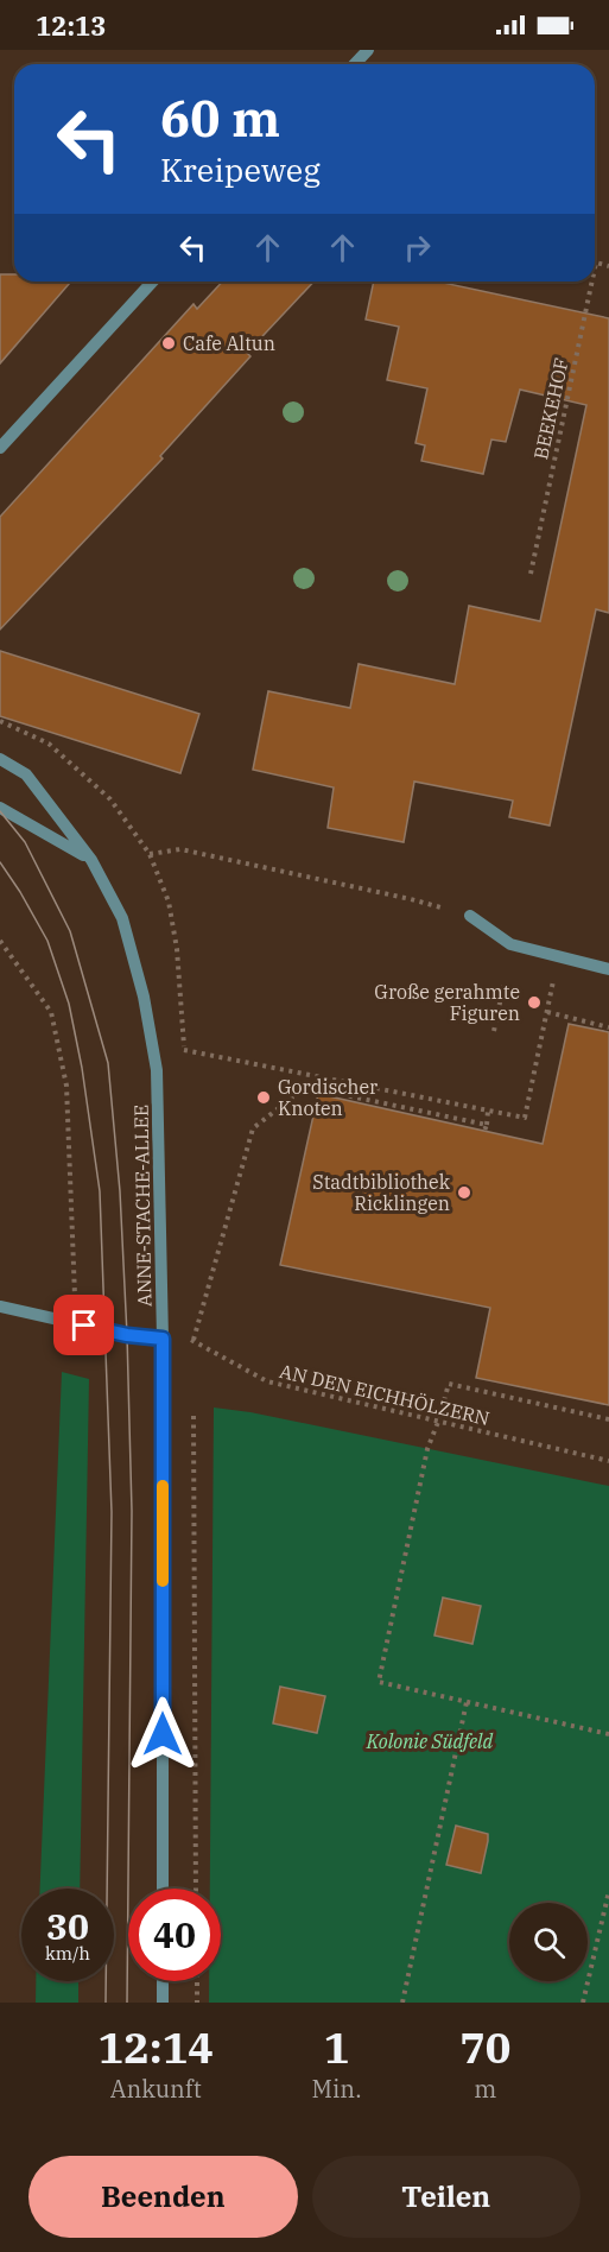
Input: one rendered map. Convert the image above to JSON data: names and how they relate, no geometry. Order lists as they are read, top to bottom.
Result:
{
  "streets": {
    "street": ["ANNE-STACHE-ALLEE"],
    "path": ["BEEKEHOF", "AN DEN EICHHÖLZERN"]
  },
  "crossings": [
    ["ANNE-STACHE-ALLEE", "AN DEN EICHHÖLZERN"]
  ],
  "parks": ["Kolonie Südfeld"],
  "places": [
    "Cafe Altun",
    "Große gerahmte Figuren",
    "Gordischer Knoten",
    "Stadtbibliothek Ricklingen"
  ],
  "page": {
    "status": "12:13",
    "turn": ["60 m", "Kreipeweg"],
    "speed": "30 km/h",
    "limit": "40",
    "eta": [
      "12:14",
      "Ankunft",
      "1",
      "Min.",
      "70",
      "m"
    ],
    "buttons": ["Beenden", "Teilen"]
  }
}
